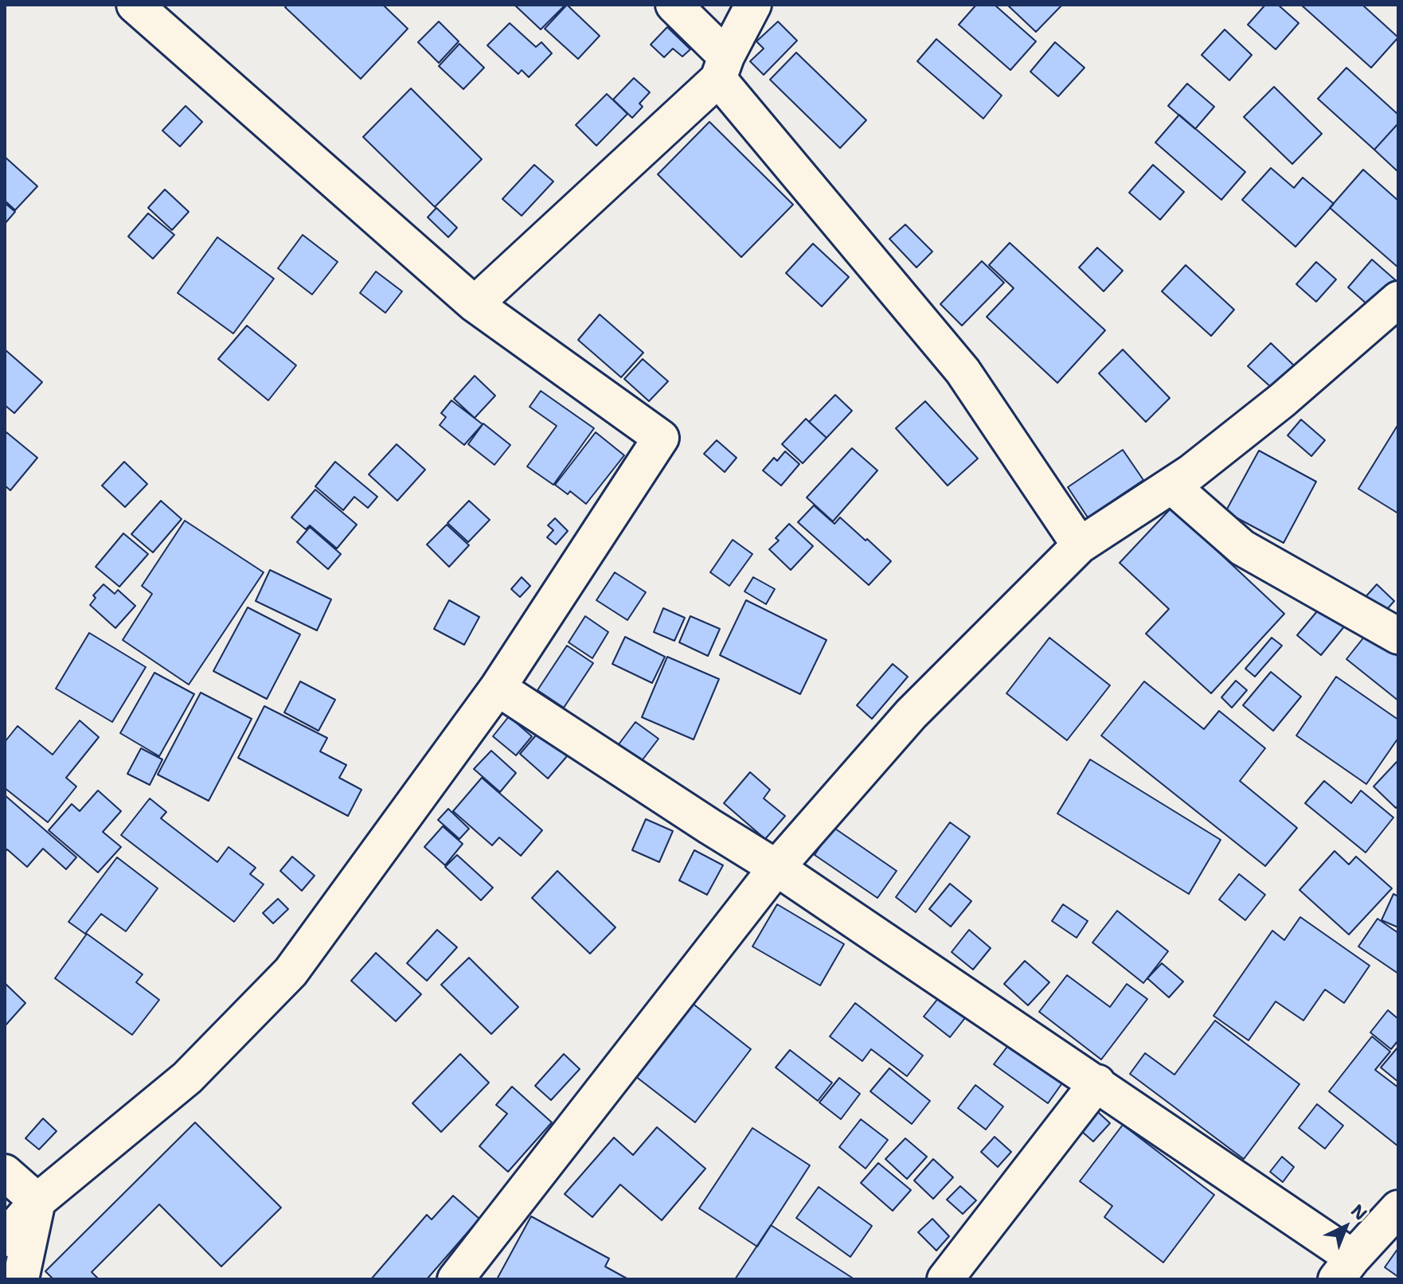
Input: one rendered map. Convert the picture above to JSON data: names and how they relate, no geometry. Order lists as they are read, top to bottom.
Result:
{
  "north": "top right"
}
